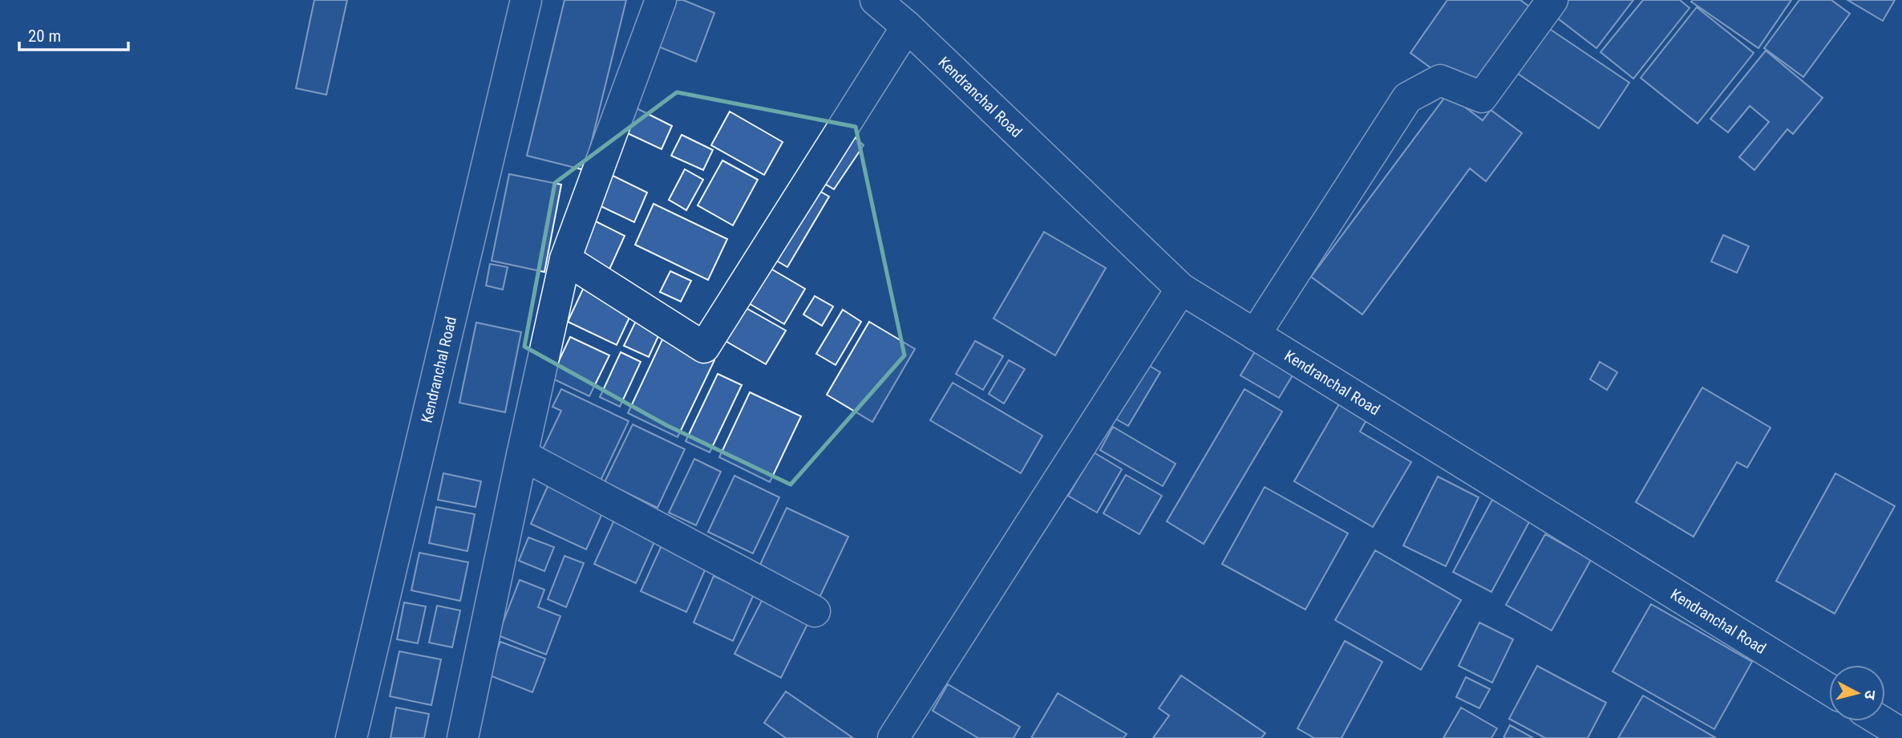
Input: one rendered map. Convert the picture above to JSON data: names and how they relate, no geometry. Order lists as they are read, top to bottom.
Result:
{
  "streets": {
    "street": ["Kendranchal Road"]
  },
  "scale_bar": "20 m",
  "north": "right"
}
